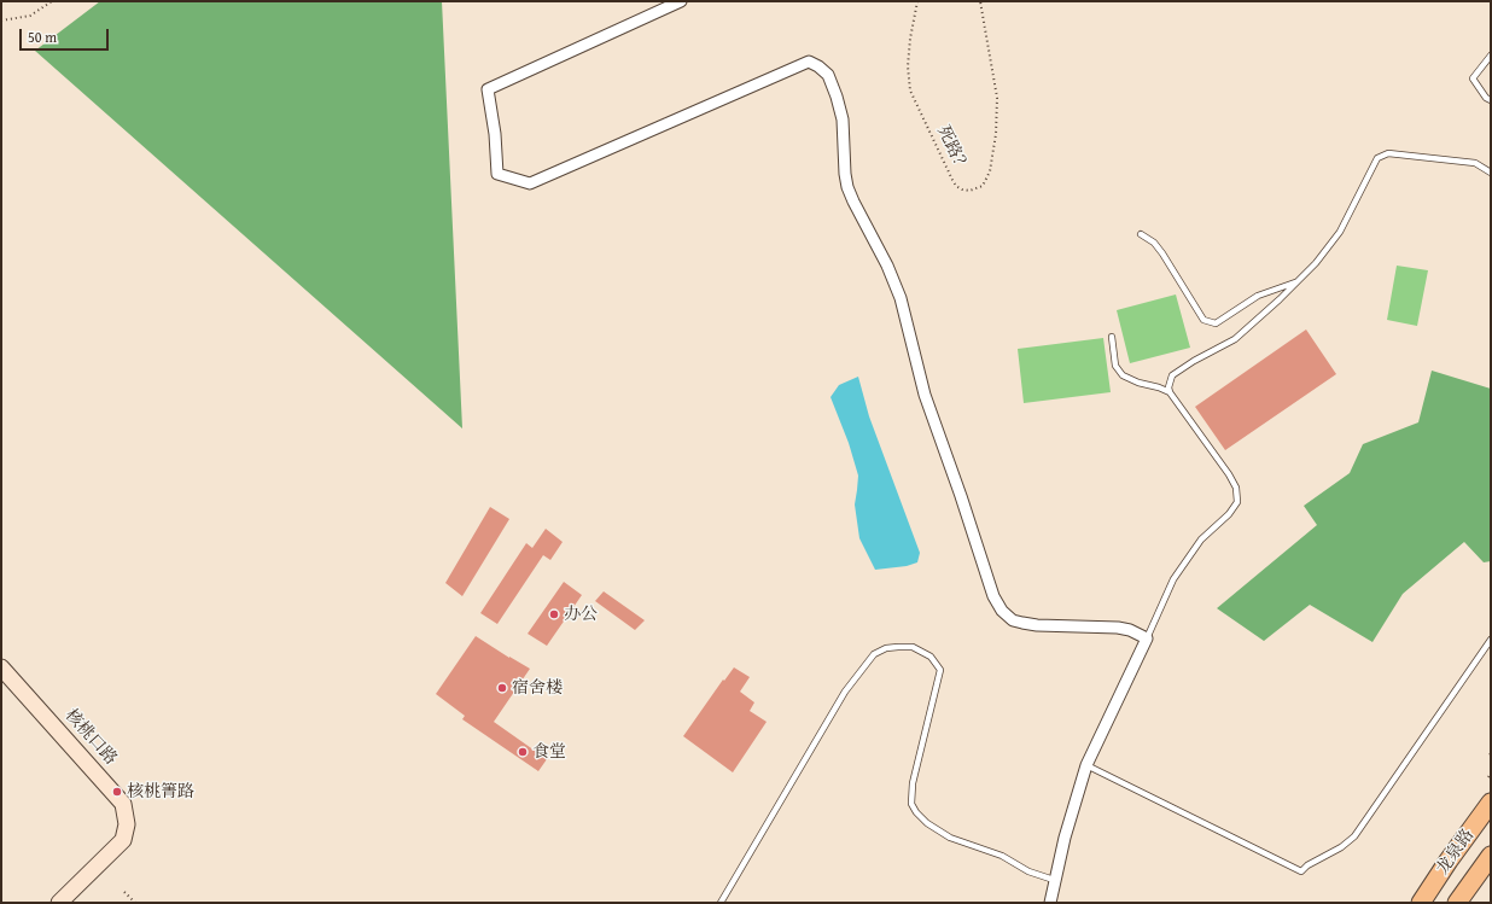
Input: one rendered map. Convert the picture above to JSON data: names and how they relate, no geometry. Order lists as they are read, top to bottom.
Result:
{
  "streets": {
    "main road": ["龙泉路"],
    "street": ["核桃口路"],
    "path": ["死路？"]
  },
  "places": [
    "办公",
    "宿舍楼",
    "食堂",
    "核桃箐路"
  ],
  "scale_bar": "50 m"
}
